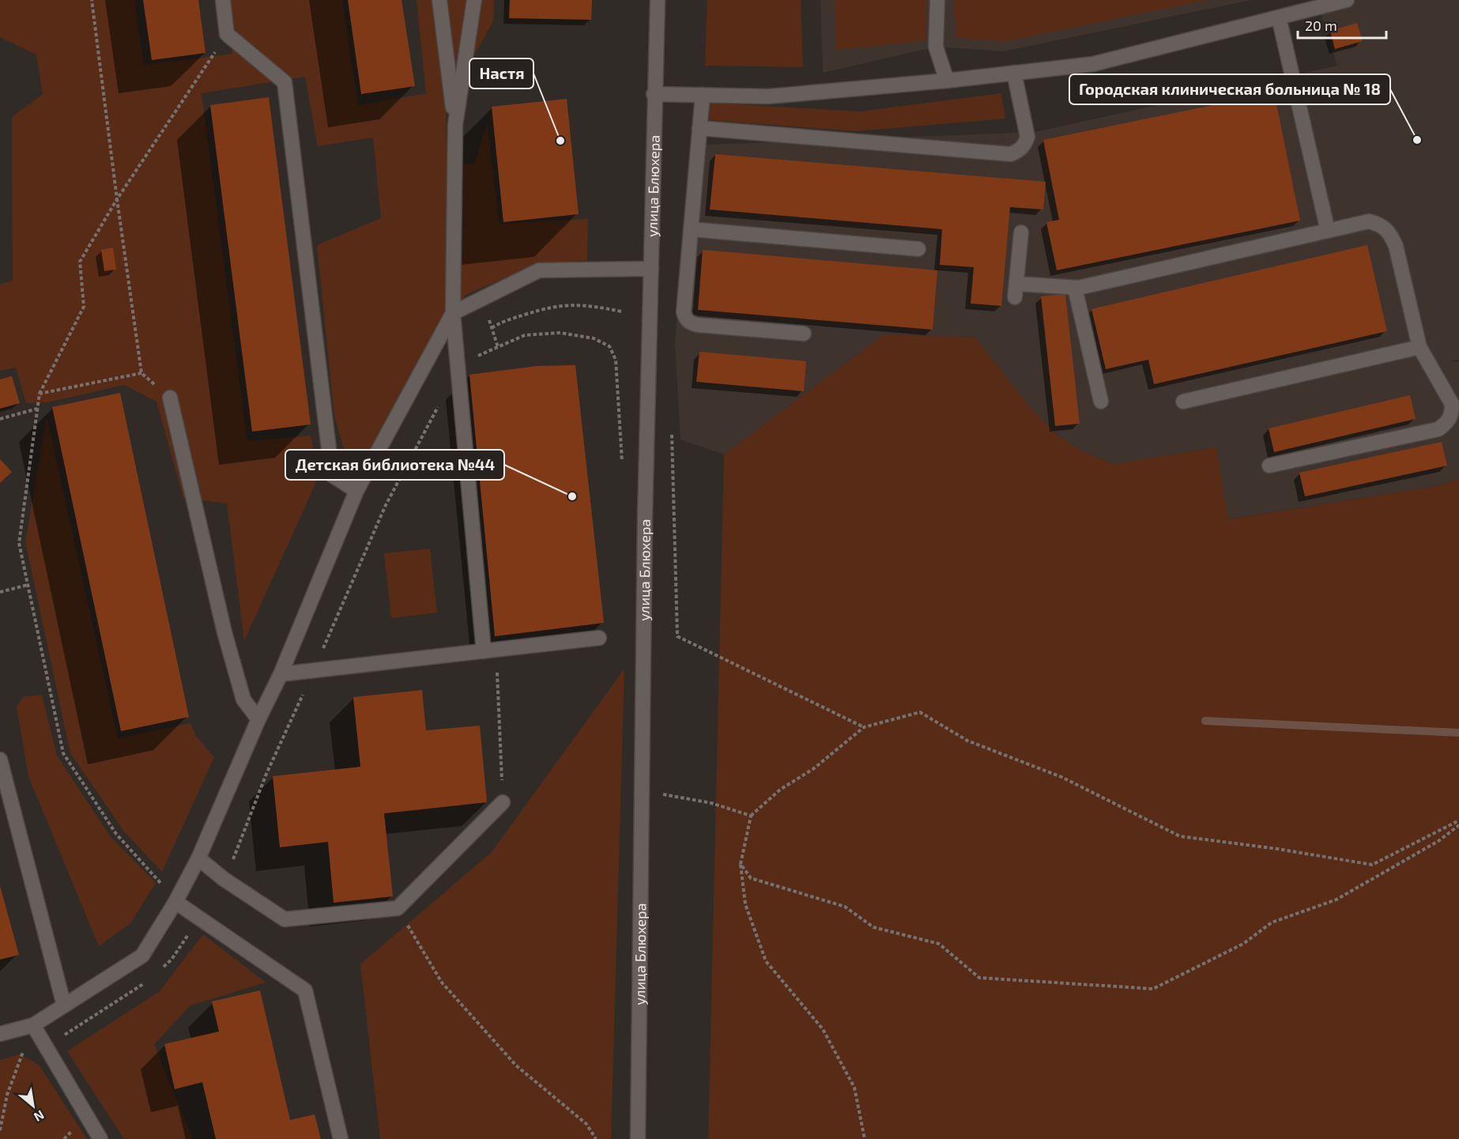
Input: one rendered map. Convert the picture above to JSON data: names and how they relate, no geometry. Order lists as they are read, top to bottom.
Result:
{
  "streets": {
    "street": ["улица Блюхера"]
  },
  "places": ["Городская клиническая больница № 18", "Настя", "Детская библиотека №44"],
  "scale_bar": "20 m",
  "north": "bottom right"
}
